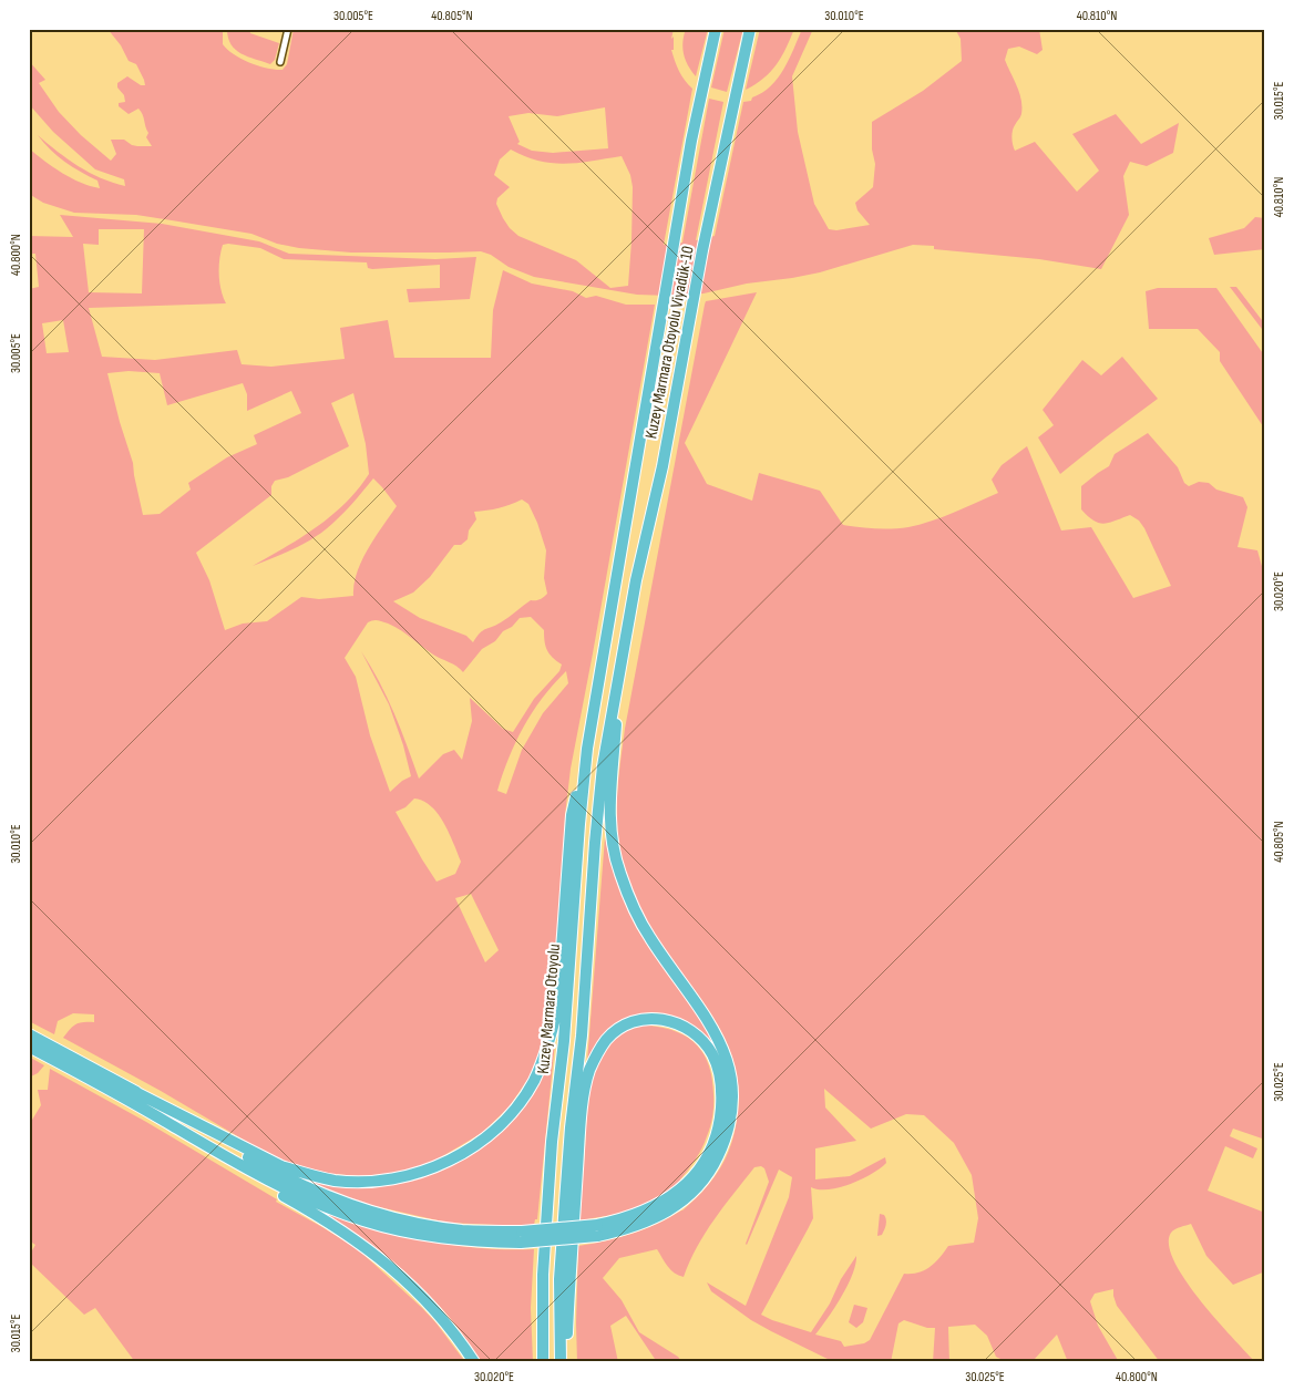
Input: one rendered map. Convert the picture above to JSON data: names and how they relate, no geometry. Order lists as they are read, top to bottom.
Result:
{
  "streets": {
    "highway": ["Kuzey Marmara Otoyolu Viyadük-10", "Kuzey Marmara Otoyolu"]
  },
  "crossings": [
    ["Kuzey Marmara Otoyolu Viyadük-10", "Kuzey Marmara Otoyolu"]
  ],
  "coordinates": [
    "30.005°E",
    "40.805°N",
    "30.010°E",
    "40.810°N",
    "30.015°E",
    "40.800°N",
    "30.020°E",
    "30.025°E"
  ]
}
